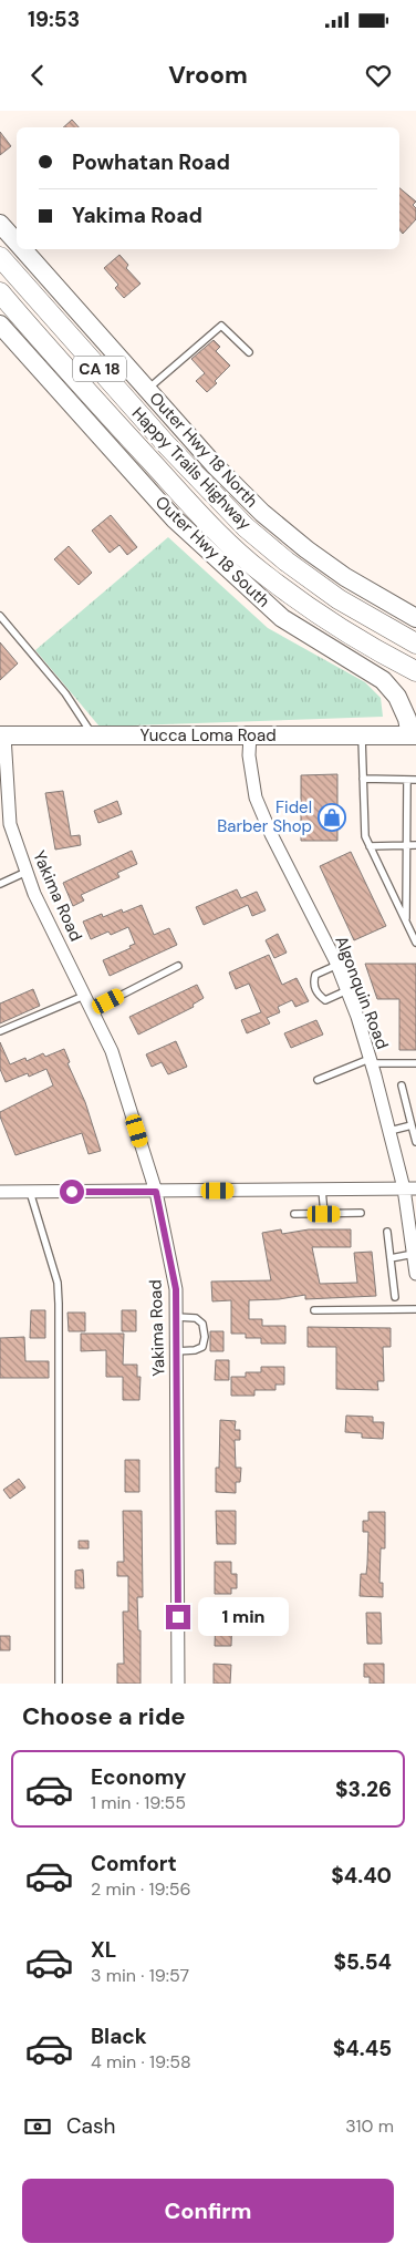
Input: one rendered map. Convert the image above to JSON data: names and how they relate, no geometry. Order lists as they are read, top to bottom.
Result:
{
  "streets": {
    "main road": ["CA 18", "Happy Trails Highway"],
    "street": [
      "Outer Hwy 18 North",
      "Outer Hwy 18 South",
      "Yucca Loma Road",
      "Yakima Road",
      "Algonquin Road"
    ]
  },
  "crossings": [
    ["Outer Hwy 18 South", "Yucca Loma Road"],
    ["Yucca Loma Road", "Yakima Road"],
    ["Yucca Loma Road", "Algonquin Road"]
  ],
  "places": {
    "shop": ["Fidel Barber Shop"]
  },
  "page": {
    "status": "19:53",
    "header": "Vroom",
    "banner": ["Powhatan Road", "Yakima Road"],
    "bubble": "1 min",
    "heading": "Choose a ride",
    "list": [
      {
        "name": "Economy",
        "note": "1 min · 19:55",
        "value": "$3.26"
      },
      {
        "name": "Comfort",
        "note": "2 min · 19:56",
        "value": "$4.40"
      },
      {
        "name": "XL",
        "note": "3 min · 19:57",
        "value": "$5.54"
      },
      {
        "name": "Black",
        "note": "4 min · 19:58",
        "value": "$4.45"
      }
    ],
    "pay": ["Cash", "310 m"],
    "buttons": "Confirm"
  }
}
